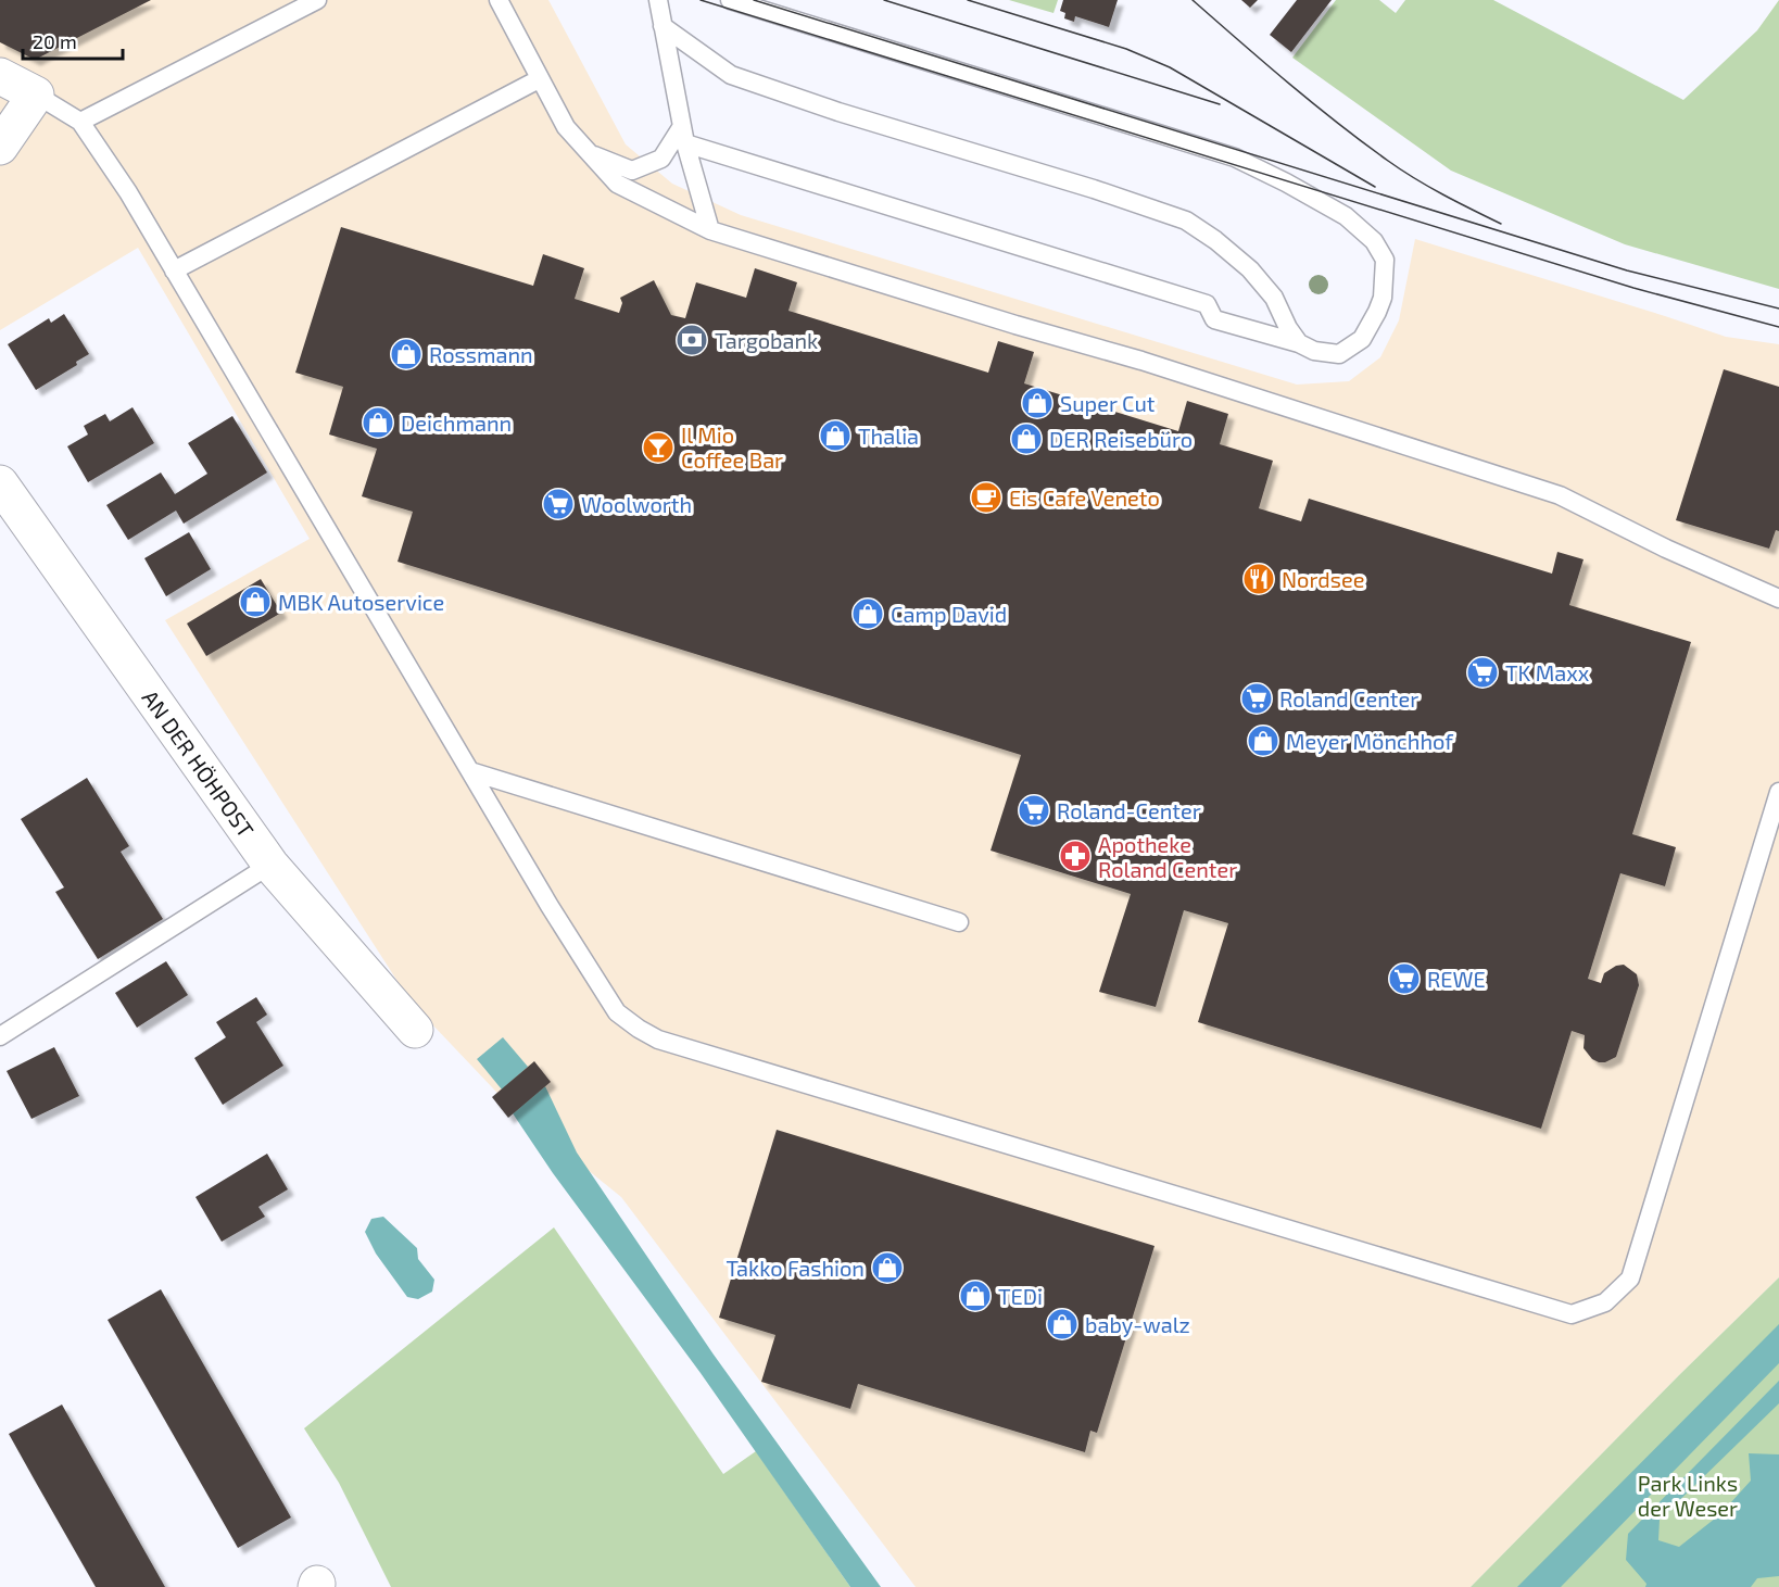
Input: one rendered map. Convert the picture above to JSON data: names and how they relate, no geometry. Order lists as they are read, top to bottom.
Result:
{
  "streets": {
    "street": ["AN DER HÖHPOST"]
  },
  "parks": ["Park Links der Weser"],
  "places": {
    "bank": ["Targobank"],
    "shop": [
      "Rossmann",
      "Super Cut",
      "Deichmann",
      "Thalia",
      "DER Reisebüro",
      "MBK Autoservice",
      "Camp David",
      "Meyer Mönchhof",
      "Takko Fashion",
      "TEDi",
      "baby-walz"
    ],
    "bar": ["Il Mio Coffee Bar"],
    "cafe": ["Eis Cafe Veneto"],
    "supermarket": [
      "Woolworth",
      "TK Maxx",
      "Roland Center",
      "Roland-Center",
      "REWE"
    ],
    "restaurant": ["Nordsee"],
    "pharmacy": ["Apotheke Roland Center"]
  },
  "scale_bar": "20 m"
}
